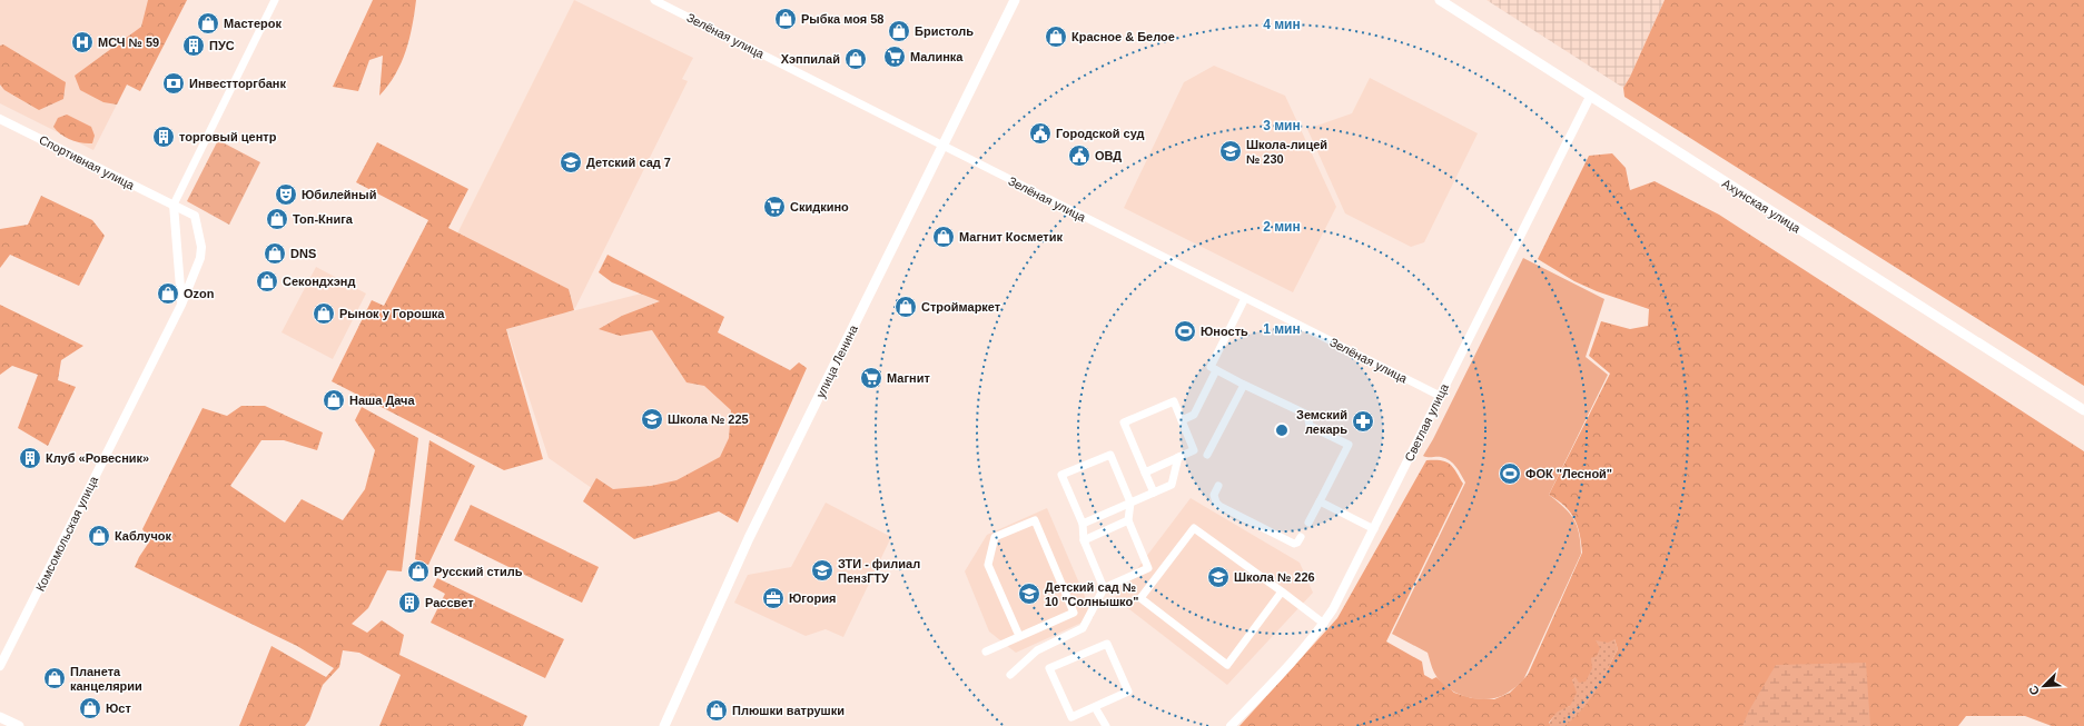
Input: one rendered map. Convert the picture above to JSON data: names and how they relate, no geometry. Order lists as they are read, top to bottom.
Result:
{
  "streets": {
    "main road": ["Ахунская улица", "улица Ленина"],
    "street": [
      "Зелёная улица",
      "Спортивная улица",
      "Светлая улица",
      "Комсомольская улица"
    ]
  },
  "crossings": [
    ["Зелёная улица", "улица Ленина"],
    ["Зелёная улица", "Светлая улица"],
    ["Спортивная улица", "Комсомольская улица"],
    ["Ахунская улица", "Светлая улица"]
  ],
  "places": {
    "shop": [
      "Рыбка моя 58",
      "Мастерок",
      "Бристоль",
      "Красное & Белое",
      "Хэппилай",
      "Топ-Книга",
      "Магнит Косметик",
      "DNS",
      "Секондхэнд",
      "Ozon",
      "Строймаркет",
      "Рынок у Горошка",
      "Наша Дача",
      "Каблучок",
      "Русский стиль",
      "Планета канцелярии",
      "Юст",
      "Плюшки ватрушки"
    ],
    "hospital": ["МСЧ № 59"],
    "building": [
      "ПУС",
      "торговый центр",
      "Клуб «Ровесник»",
      "Рассвет"
    ],
    "supermarket": ["Малинка", "Скидкино", "Магнит"],
    "bank": ["Инвестторгбанк"],
    "public building": ["Городской суд", "ОВД"],
    "school or university": [
      "Школа-лицей № 230",
      "Детский сад 7",
      "Школа № 225",
      "ЗТИ - филиал ПензГТУ",
      "Школа № 226",
      "Детский сад № 10 \"Солнышко\""
    ],
    "theatre": ["Юбилейный"],
    "sports": ["Юность", "ФОК \"Лесной\""],
    "pharmacy": ["Земский лекарь"],
    "office": ["Югория"]
  },
  "north": "bottom left",
  "rings": [
    "4 мин",
    "3 мин",
    "2 мин",
    "1 мин"
  ]
}
